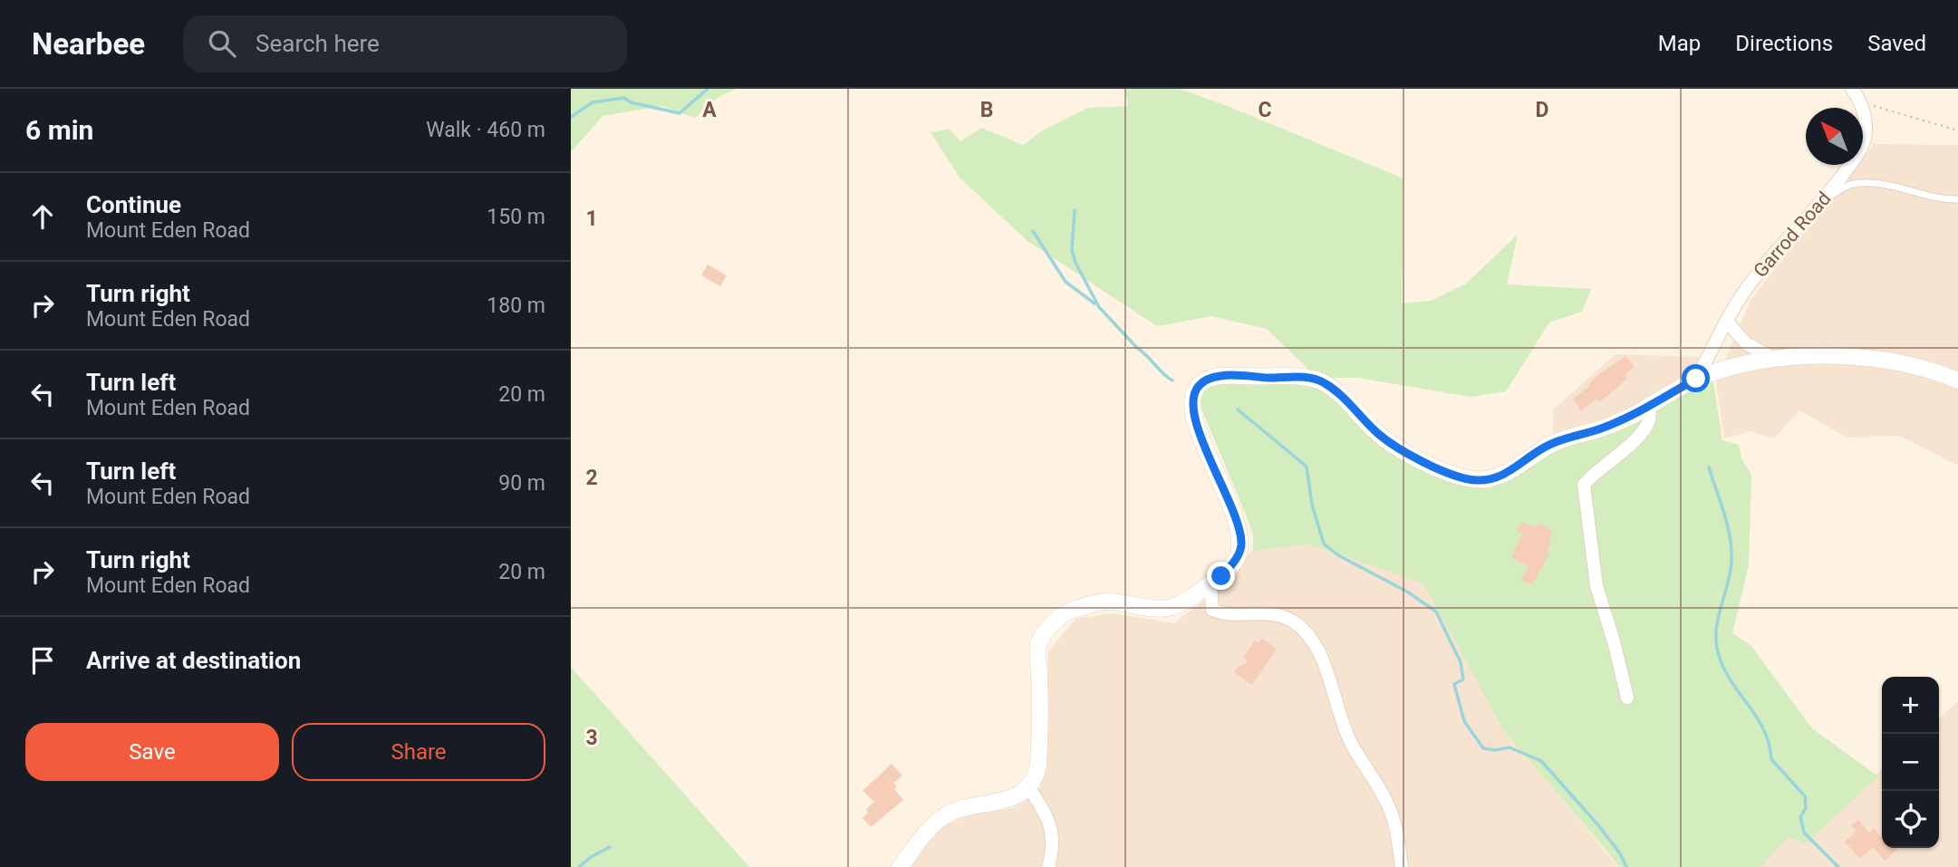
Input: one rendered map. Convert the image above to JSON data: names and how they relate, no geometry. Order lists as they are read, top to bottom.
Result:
{
  "streets": {
    "street": ["Garrod Road"]
  },
  "north": "top left",
  "page": {
    "header": "Nearbee",
    "search": "Search here",
    "nav": ["Map", "Directions", "Saved"],
    "heading": ["6 min", "Walk · 460 m"],
    "list": [
      ["Continue", "Mount Eden Road", "150 m"],
      ["Turn right", "Mount Eden Road", "180 m"],
      ["Turn left", "Mount Eden Road", "20 m"],
      ["Turn left", "Mount Eden Road", "90 m"],
      ["Turn right", "Mount Eden Road", "20 m"],
      "Arrive at destination"
    ],
    "map_buttons": ["+", "−"],
    "buttons": ["Save", "Share"]
  },
  "grid": {
    "columns": [
      "A",
      "B",
      "C",
      "D"
    ],
    "rows": ["1", "2", "3"]
  }
}
